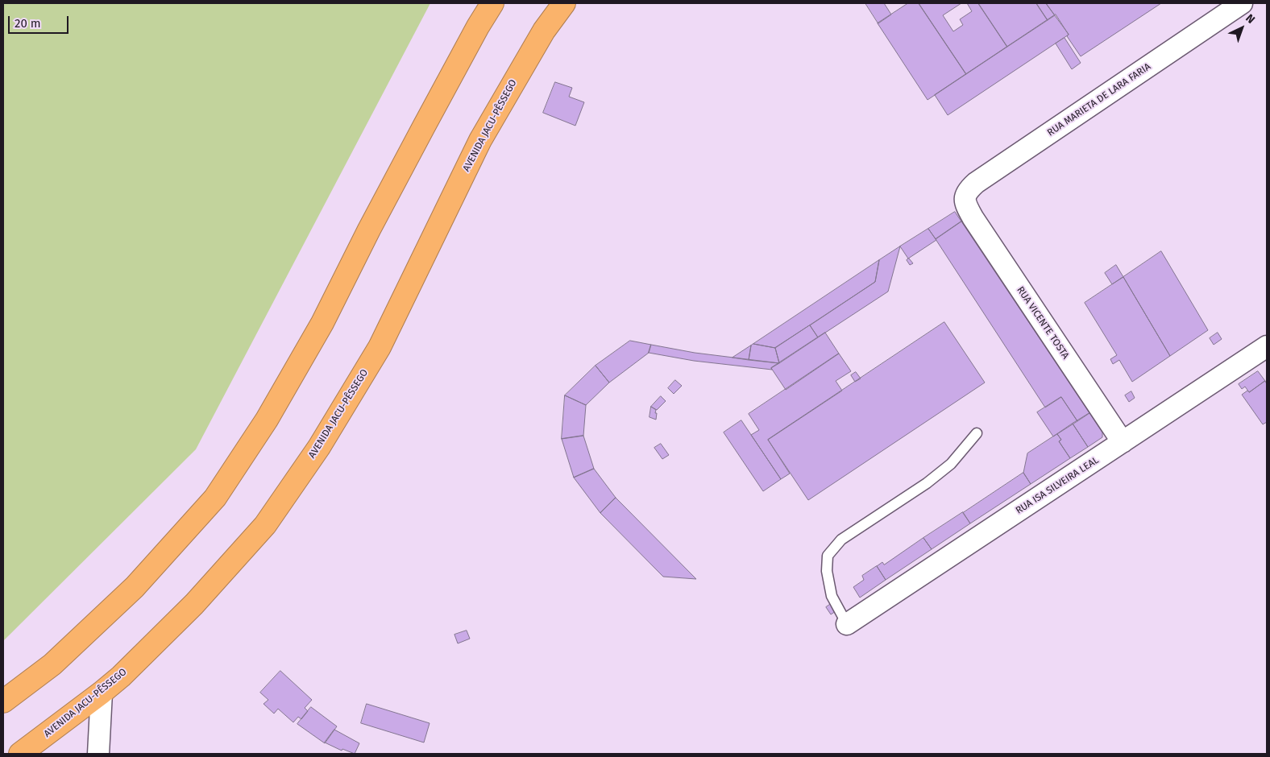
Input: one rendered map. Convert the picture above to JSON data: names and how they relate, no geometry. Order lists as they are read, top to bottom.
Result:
{
  "streets": {
    "highway": ["AVENIDA JACU-PÊSSEGO"],
    "street": ["RUA MARIETA DE LARA FARIA", "RUA VICENTE TOSTA", "RUA ISA SILVEIRA LEAL"]
  },
  "crossings": [
    ["RUA MARIETA DE LARA FARIA", "RUA VICENTE TOSTA"],
    ["RUA VICENTE TOSTA", "RUA ISA SILVEIRA LEAL"]
  ],
  "scale_bar": "20 m",
  "north": "top right"
}
